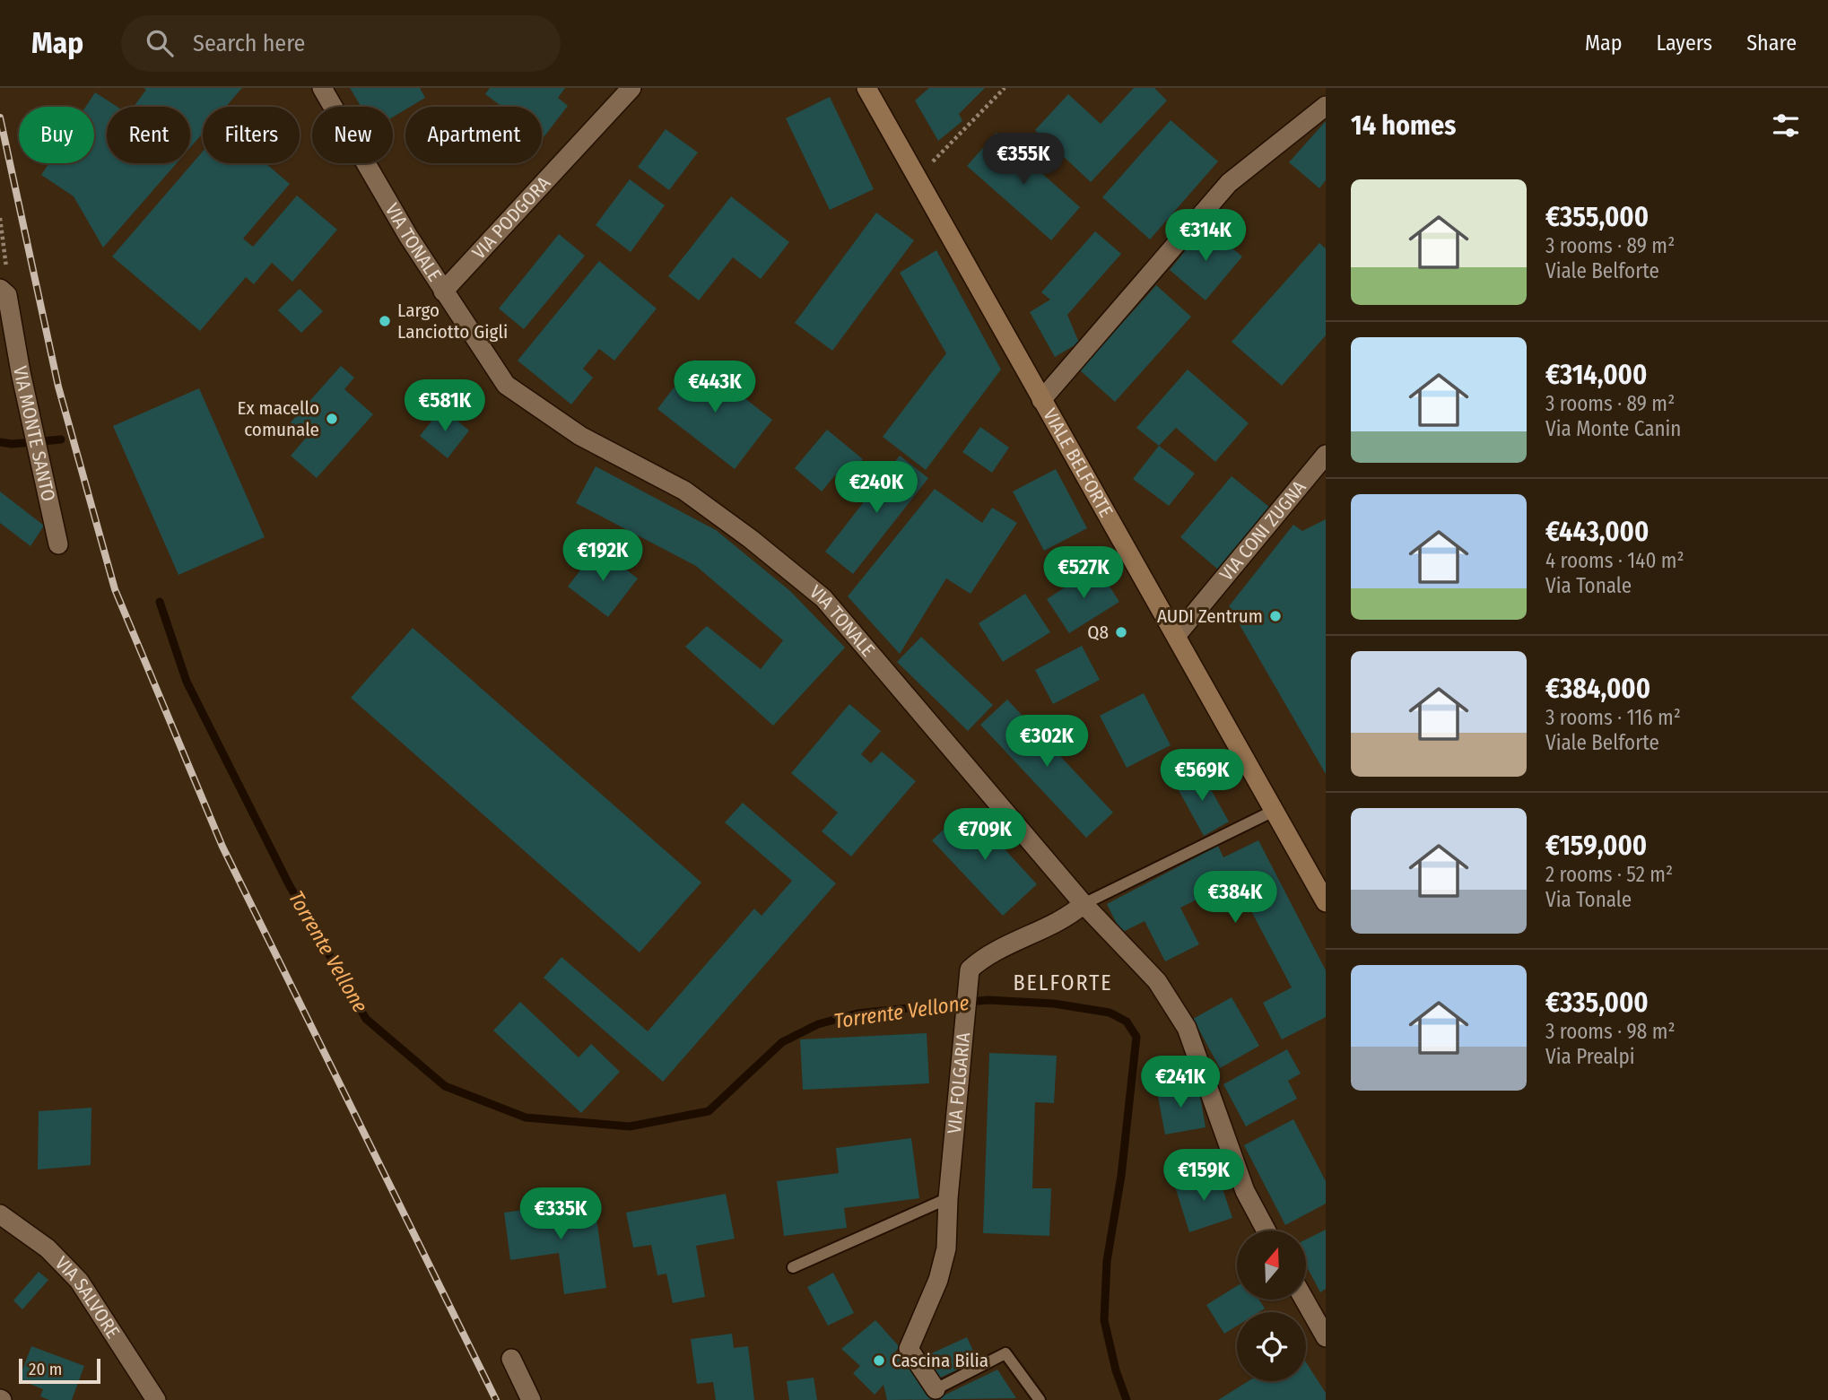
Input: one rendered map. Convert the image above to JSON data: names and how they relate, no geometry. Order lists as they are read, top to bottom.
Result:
{
  "streets": {
    "main road": ["VIALE BELFORTE"],
    "street": [
      "VIA PODGORA",
      "VIA TONALE",
      "VIA MONTE SANTO",
      "VIA CONI ZUGNA",
      "VIA FOLGARIA",
      "VIA SALVORE"
    ]
  },
  "crossings": [
    ["VIA PODGORA", "VIA TONALE"],
    ["VIA TONALE", "VIA FOLGARIA"],
    ["VIALE BELFORTE", "VIA CONI ZUGNA"],
    ["VIALE BELFORTE", "VIA FOLGARIA"]
  ],
  "districts": ["BELFORTE"],
  "water": ["Torrente Vellone"],
  "places": [
    "Largo Lanciotto Gigli",
    "Ex macello comunale",
    "AUDI Zentrum",
    "Q8",
    "Cascina Bilia"
  ],
  "scale_bar": "20 m",
  "north": "top",
  "page": {
    "header": "Map",
    "search": "Search here",
    "nav": ["Map", "Layers", "Share"],
    "heading": "14 homes",
    "chip": [
      "Buy",
      "Rent",
      "Filters",
      "New",
      "Apartment"
    ],
    "price": [
      "€355K",
      "€314K",
      "€443K",
      "€581K",
      "€240K",
      "€192K",
      "€527K",
      "€302K",
      "€569K",
      "€709K",
      "€384K",
      "€241K",
      "€159K",
      "€335K"
    ],
    "list": [
      {
        "name": "€355,000",
        "note": "3 rooms · 89 m² · Viale Belforte"
      },
      {
        "name": "€314,000",
        "note": "3 rooms · 89 m² · Via Monte Canin"
      },
      {
        "name": "€443,000",
        "note": "4 rooms · 140 m² · Via Tonale"
      },
      {
        "name": "€384,000",
        "note": "3 rooms · 116 m² · Viale Belforte"
      },
      {
        "name": "€159,000",
        "note": "2 rooms · 52 m² · Via Tonale"
      },
      {
        "name": "€335,000",
        "note": "3 rooms · 98 m² · Via Prealpi"
      }
    ],
    "scale": "20 m"
  }
}
